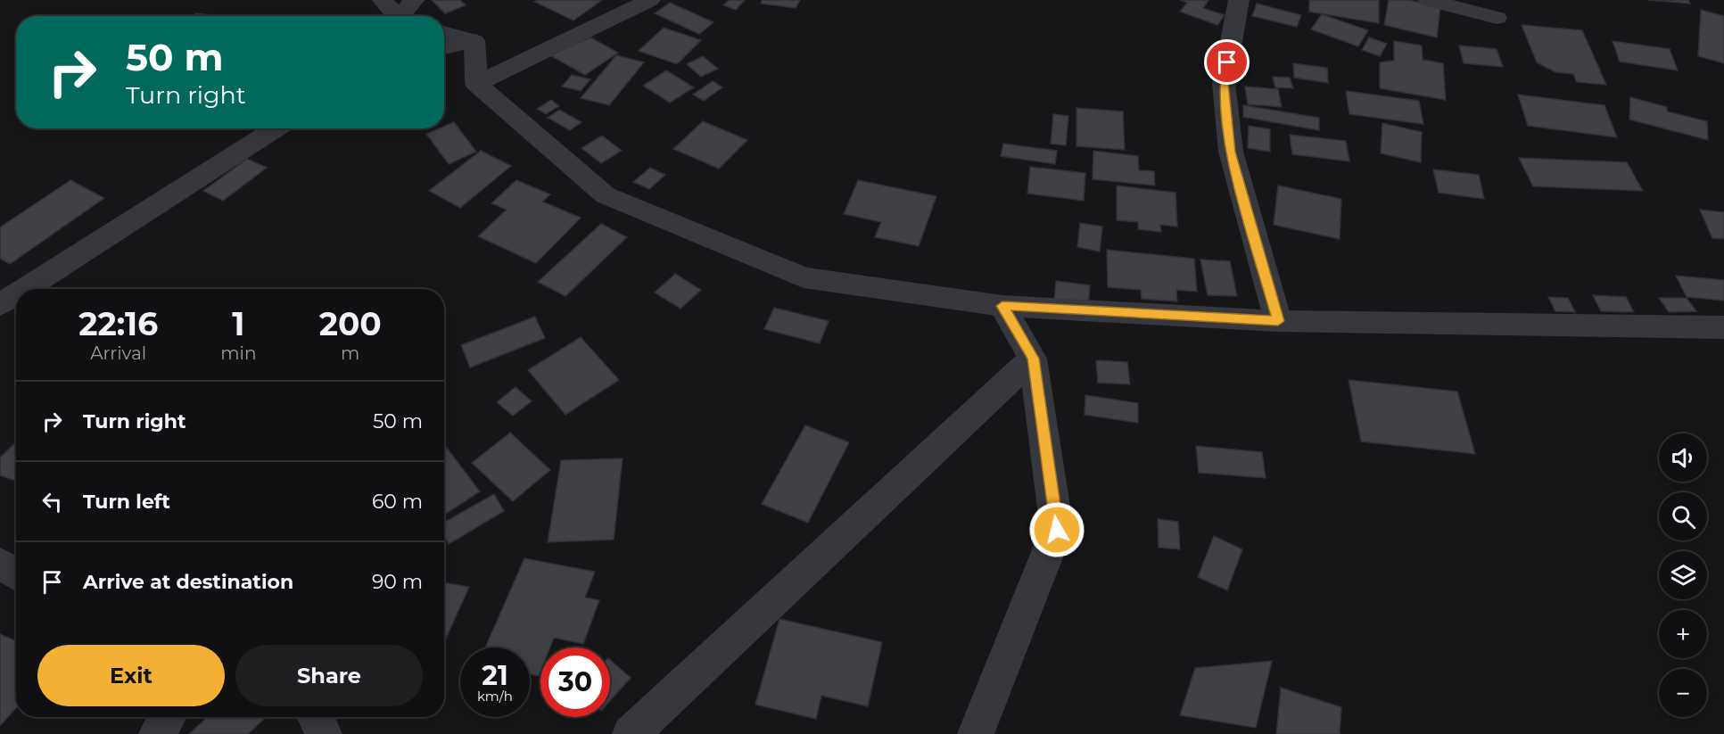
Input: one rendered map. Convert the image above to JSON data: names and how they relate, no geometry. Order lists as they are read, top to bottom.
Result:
{
  "page": {
    "turn": ["50 m", "Turn right"],
    "eta": [
      "22:16",
      "Arrival",
      "1",
      "min",
      "200",
      "m"
    ],
    "list": [
      {
        "name": "Turn right",
        "value": "50 m"
      },
      {
        "name": "Turn left",
        "value": "60 m"
      },
      {
        "name": "Arrive at destination",
        "value": "90 m"
      }
    ],
    "map_buttons": ["+", "−"],
    "buttons": ["Exit", "Share"],
    "speed": "21 km/h",
    "limit": "30"
  }
}
